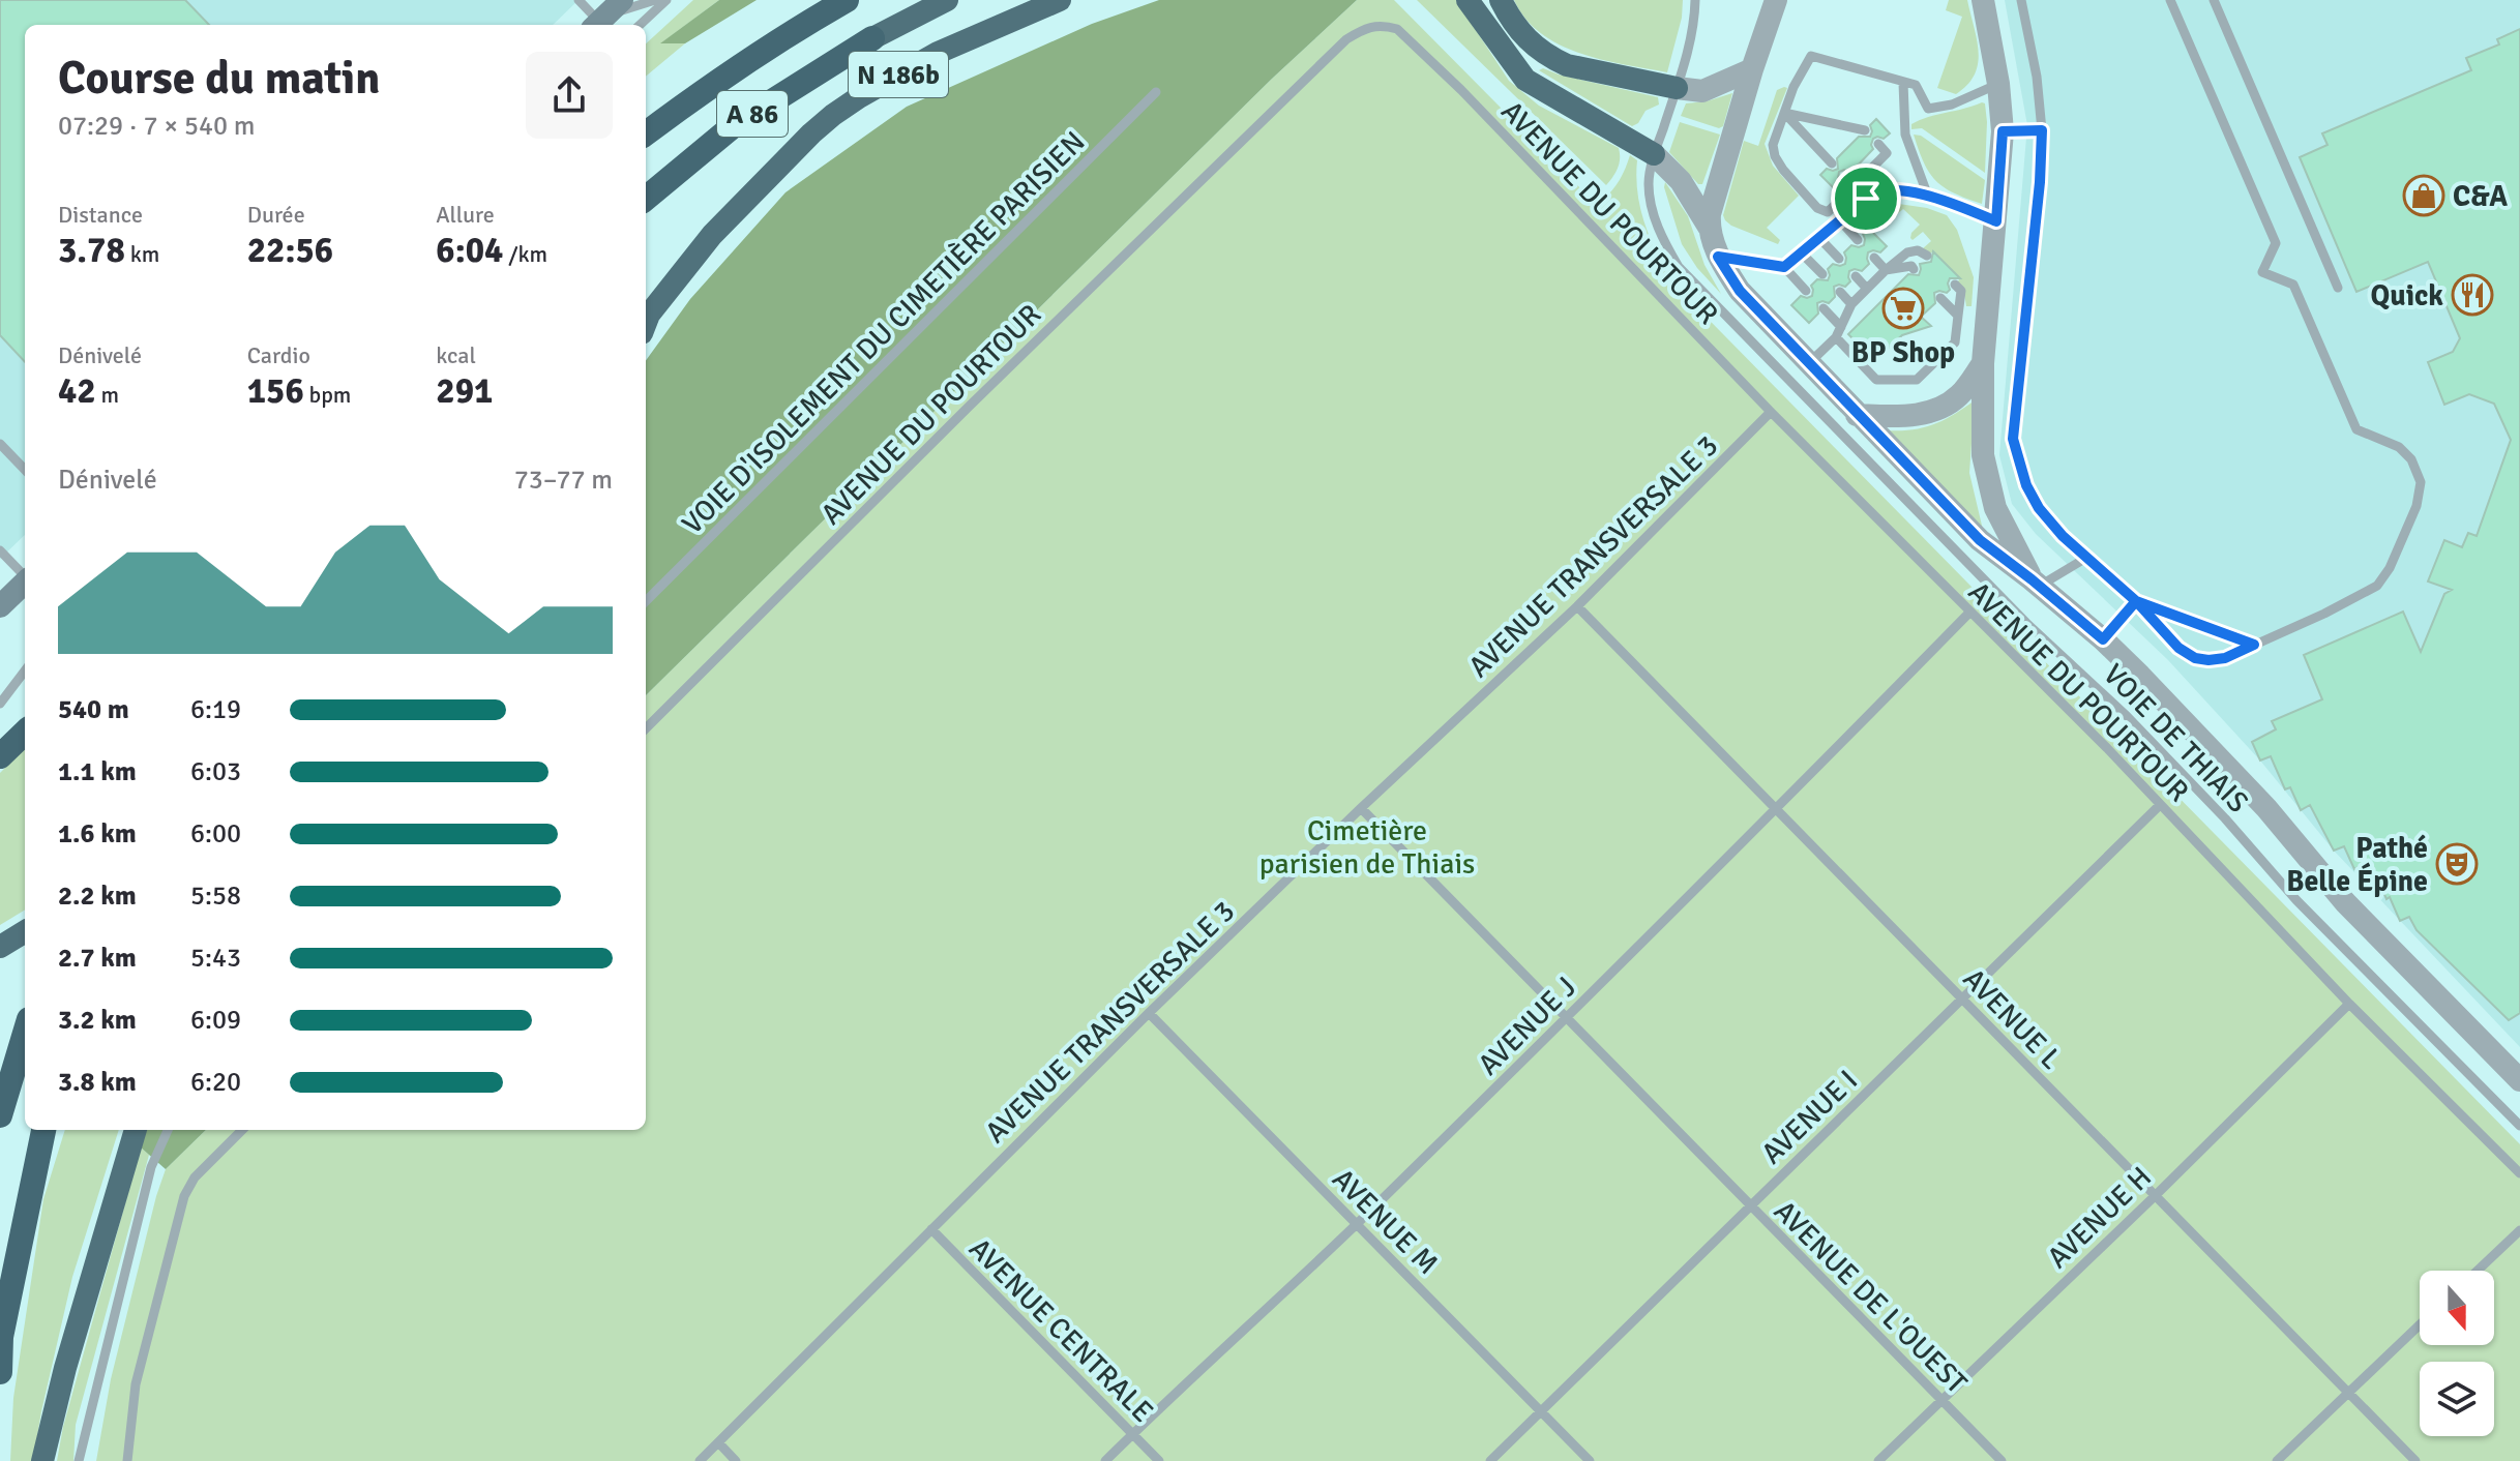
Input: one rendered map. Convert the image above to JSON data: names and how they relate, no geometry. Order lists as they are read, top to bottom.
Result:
{
  "streets": {
    "highway": ["N 186b", "A 86"],
    "lane": [
      "AVENUE DU POURTOUR",
      "VOIE D'ISOLEMENT DU CIMETIÈRE PARISIEN",
      "AVENUE TRANSVERSALE 3",
      "VOIE DE THIAIS",
      "AVENUE L",
      "AVENUE J",
      "AVENUE I",
      "AVENUE H",
      "AVENUE M",
      "AVENUE DE L'OUEST",
      "AVENUE CENTRALE"
    ]
  },
  "crossings": [
    ["AVENUE DU POURTOUR", "AVENUE TRANSVERSALE 3"],
    ["AVENUE DU POURTOUR", "AVENUE J"],
    ["AVENUE DU POURTOUR", "AVENUE I"],
    ["AVENUE DU POURTOUR", "AVENUE H"],
    ["AVENUE TRANSVERSALE 3", "AVENUE L"],
    ["AVENUE TRANSVERSALE 3", "AVENUE M"],
    ["AVENUE TRANSVERSALE 3", "AVENUE DE L'OUEST"],
    ["AVENUE TRANSVERSALE 3", "AVENUE CENTRALE"],
    ["AVENUE L", "AVENUE J"],
    ["AVENUE L", "AVENUE I"],
    ["AVENUE L", "AVENUE H"],
    ["AVENUE J", "AVENUE M"],
    ["AVENUE J", "AVENUE DE L'OUEST"],
    ["AVENUE J", "AVENUE CENTRALE"],
    ["AVENUE I", "AVENUE M"],
    ["AVENUE I", "AVENUE DE L'OUEST"],
    ["AVENUE H", "AVENUE DE L'OUEST"]
  ],
  "parks": ["Cimetière parisien de Thiais"],
  "places": {
    "shop": ["C&A"],
    "restaurant": ["Quick"],
    "supermarket": ["BP Shop"],
    "theatre": ["Pathé Belle Épine"]
  },
  "north": "bottom",
  "page": {
    "heading": ["Course du matin", "07:29 · 7 × 540 m"],
    "stats": [
      ["Distance", "3.78 km"],
      ["Durée", "22:56"],
      ["Allure", "6:04 /km"],
      ["Dénivelé", "42 m"],
      ["Cardio", "156 bpm"],
      ["kcal", "291"]
    ],
    "chart": ["Dénivelé", "73–77 m"],
    "list": [
      {
        "name": "540 m",
        "note": "6:19"
      },
      {
        "name": "1.1 km",
        "note": "6:03"
      },
      {
        "name": "1.6 km",
        "note": "6:00"
      },
      {
        "name": "2.2 km",
        "note": "5:58"
      },
      {
        "name": "2.7 km",
        "note": "5:43"
      },
      {
        "name": "3.2 km",
        "note": "6:09"
      },
      {
        "name": "3.8 km",
        "note": "6:20"
      }
    ]
  }
}
